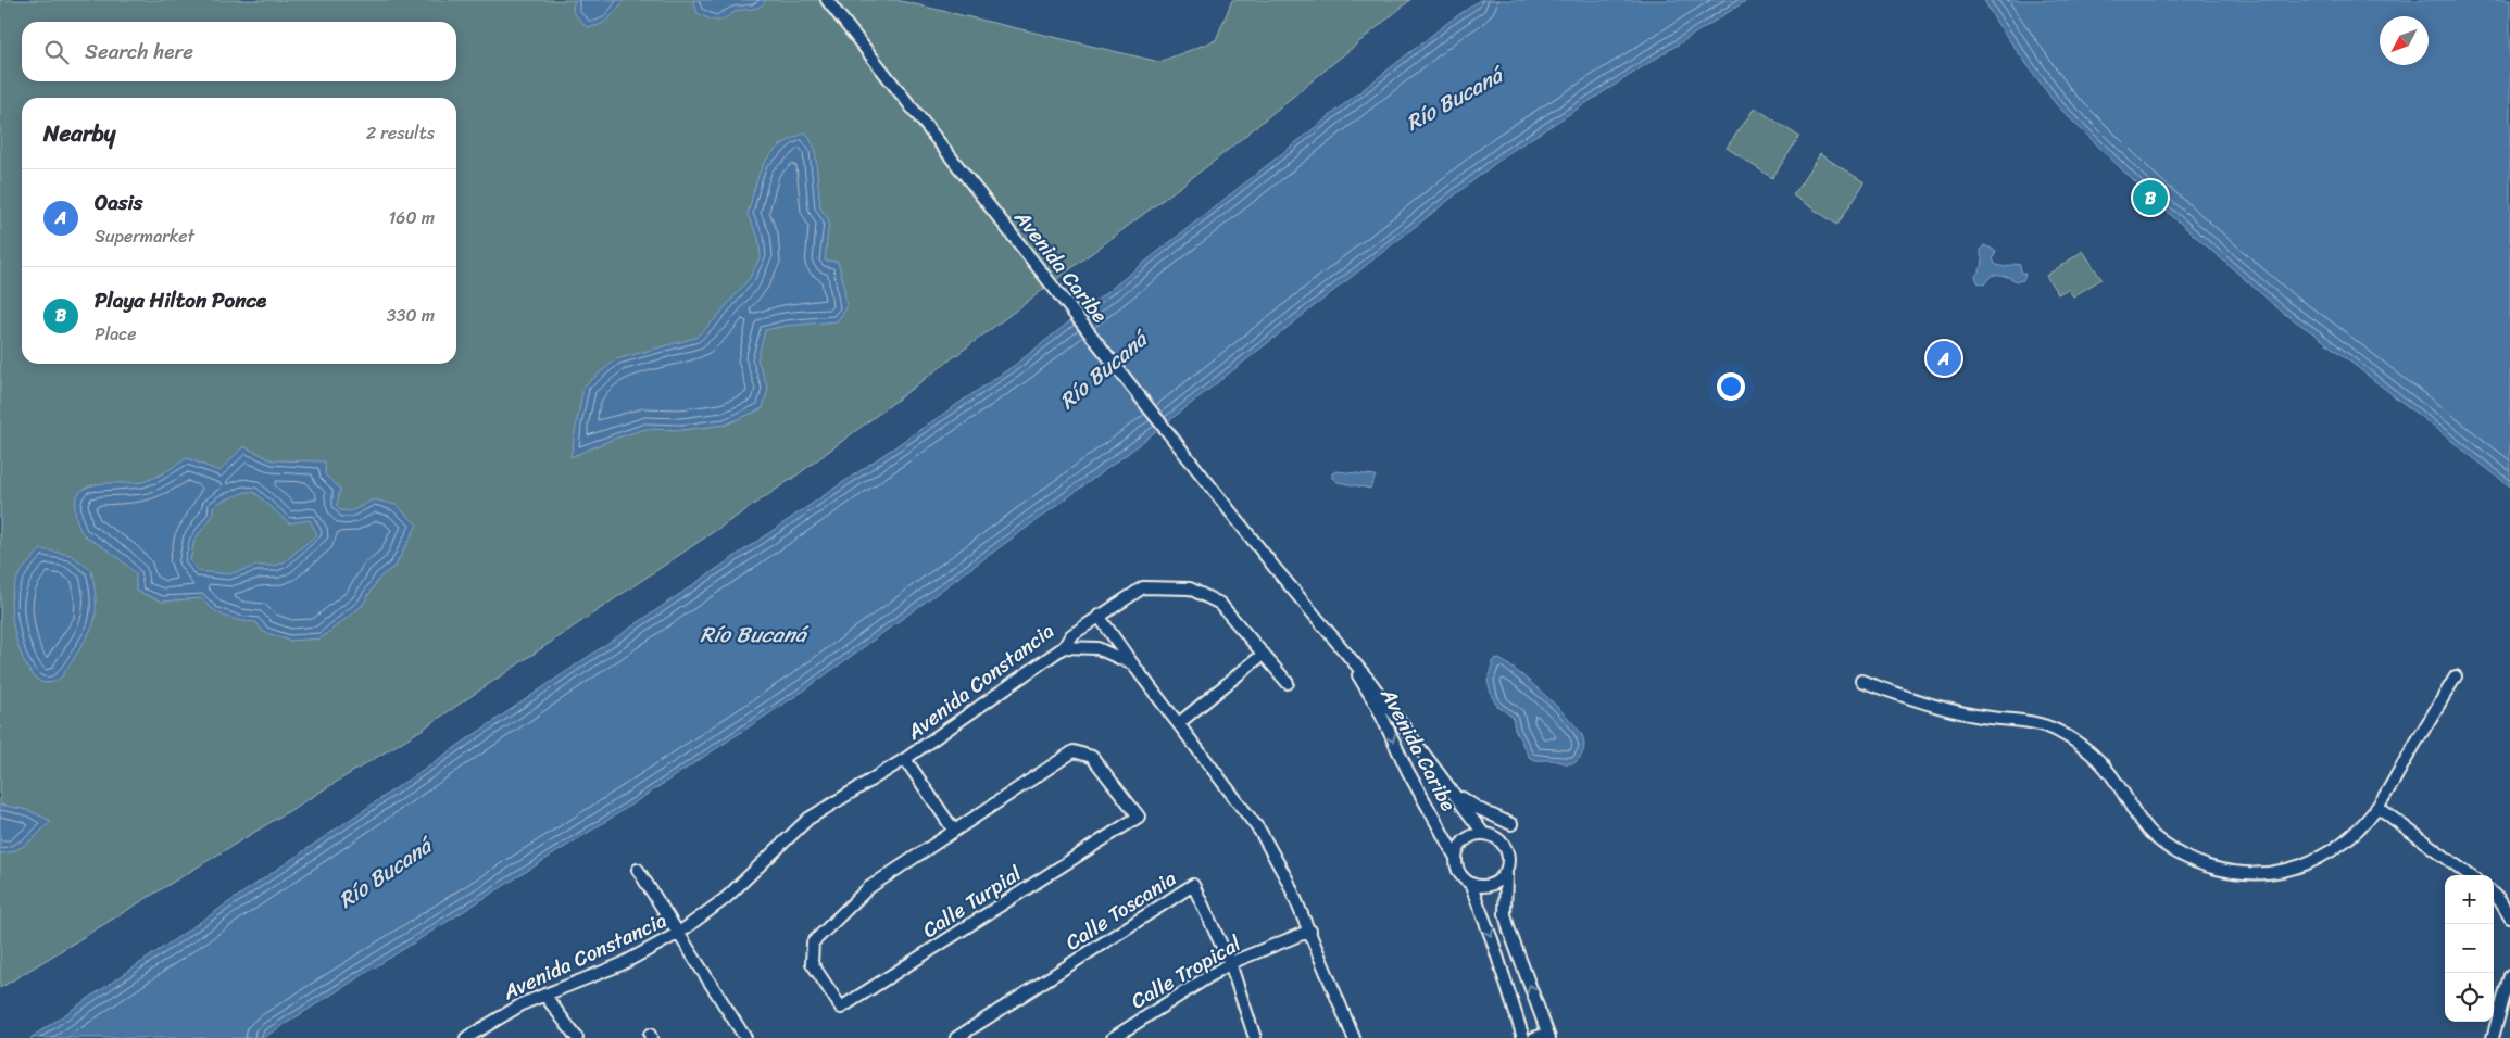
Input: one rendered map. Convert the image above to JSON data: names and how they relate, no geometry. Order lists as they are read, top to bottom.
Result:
{
  "streets": {
    "street": [
      "Avenida Caribe",
      "Avenida Constancia",
      "Calle Turpial",
      "Calle Toscania",
      "Calle Tropical"
    ]
  },
  "crossings": [
    ["Calle Toscania", "Calle Tropical"]
  ],
  "water": ["Río Bucaná"],
  "north": "bottom left",
  "page": {
    "search": "Search here",
    "heading": ["Nearby", "2 results"],
    "list": [
      {
        "mark": "A",
        "name": "Oasis",
        "note": "Supermarket",
        "value": "160 m"
      },
      {
        "mark": "B",
        "name": "Playa Hilton Ponce",
        "note": "Place",
        "value": "330 m"
      }
    ],
    "pins": ["B", "A"],
    "map_buttons": ["+", "−"]
  }
}
